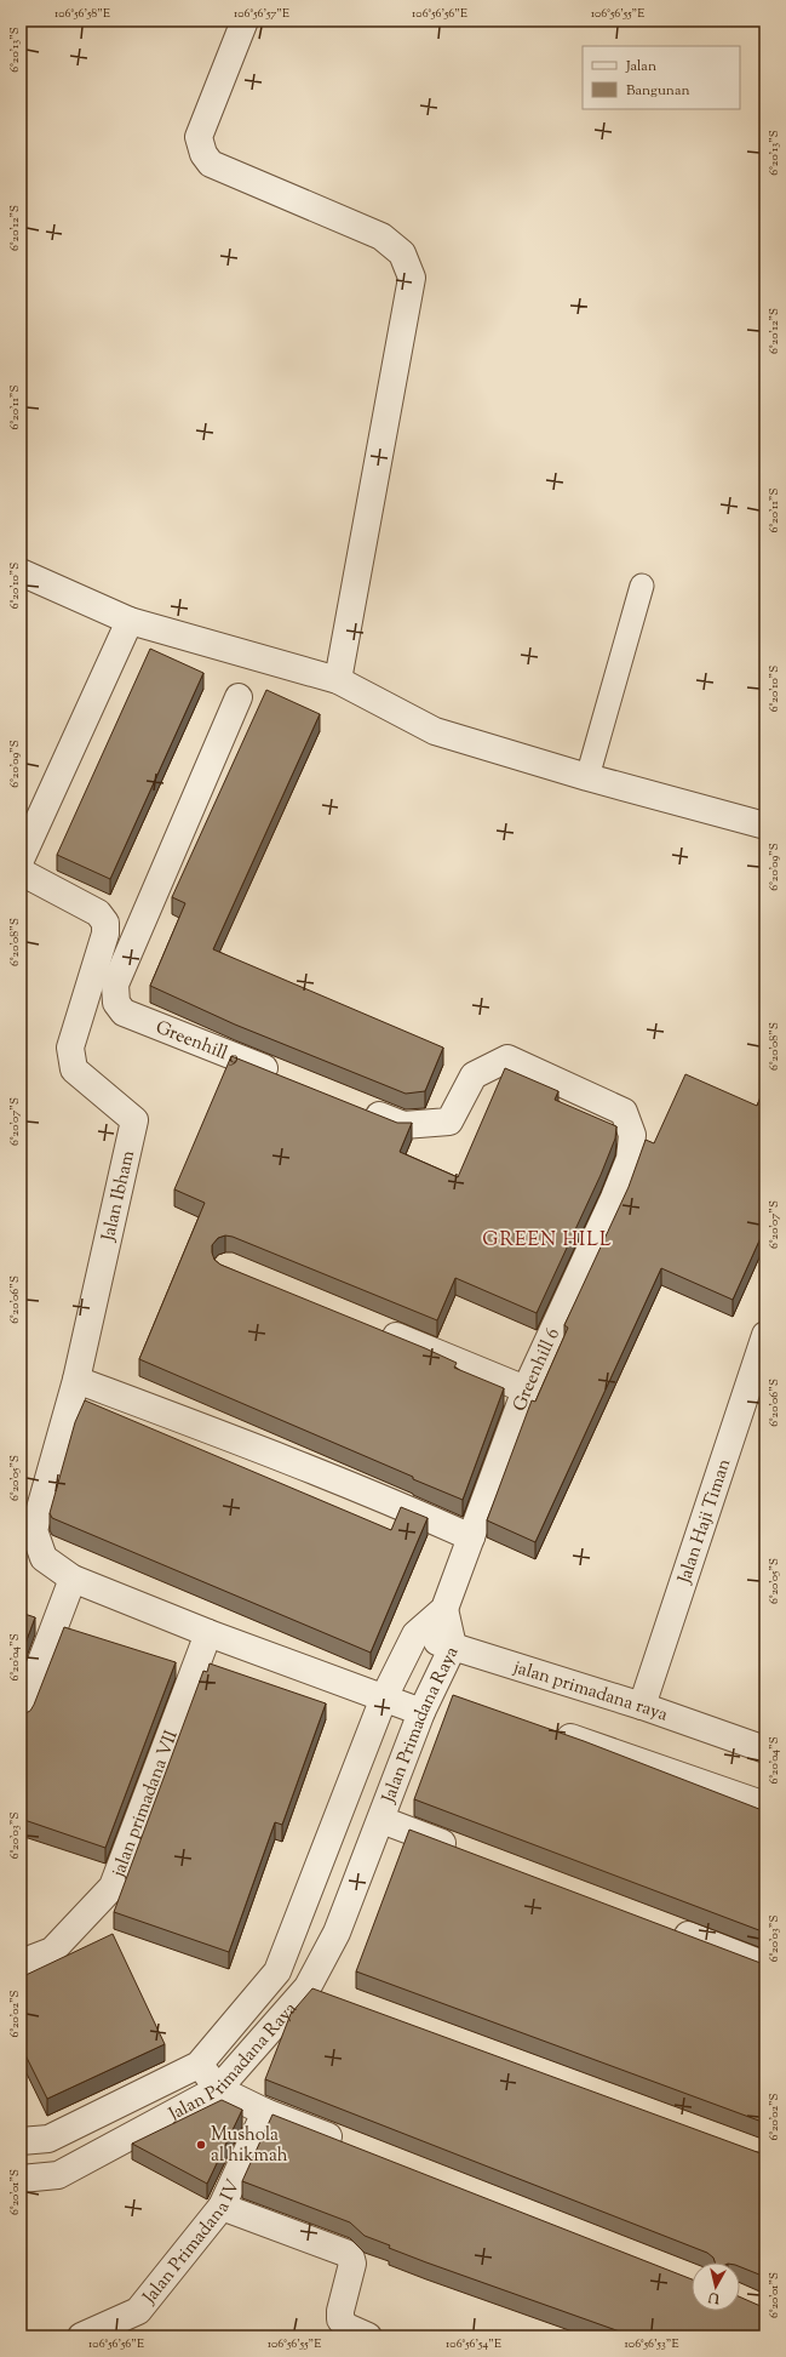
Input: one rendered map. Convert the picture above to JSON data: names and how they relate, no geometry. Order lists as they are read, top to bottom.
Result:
{
  "streets": {
    "street": [
      "Greenhill 9",
      "Jalan Ibham",
      "Greenhill 6",
      "Jalan Haji Timan",
      "jalan primadana raya",
      "Jalan Primadana Raya",
      "jalan primadana VII",
      "Jalan Primadana IV"
    ]
  },
  "crossings": [
    ["Jalan Ibham", "Jalan Primadana Raya"],
    ["Jalan Ibham", "jalan primadana VII"],
    ["Greenhill 6", "Jalan Primadana Raya"],
    ["Jalan Haji Timan", "jalan primadana raya"],
    ["jalan primadana raya", "Jalan Primadana Raya"]
  ],
  "districts": ["GREEN HILL"],
  "places": ["Mushola al hikmah"],
  "legend": ["Jalan", "Bangunan"],
  "north": "bottom",
  "coordinates": [
    "106°56'58\"E",
    "106°56'57\"E",
    "106°56'56\"E",
    "106°56'55\"E",
    "6°20'13\"S",
    "6°20'12\"S",
    "6°20'11\"S",
    "6°20'10\"S",
    "6°20'09\"S",
    "6°20'08\"S",
    "6°20'07\"S",
    "6°20'06\"S",
    "6°20'05\"S",
    "6°20'04\"S",
    "6°20'03\"S",
    "6°20'02\"S",
    "6°20'01\"S",
    "106°56'54\"E",
    "106°56'53\"E"
  ]
}
